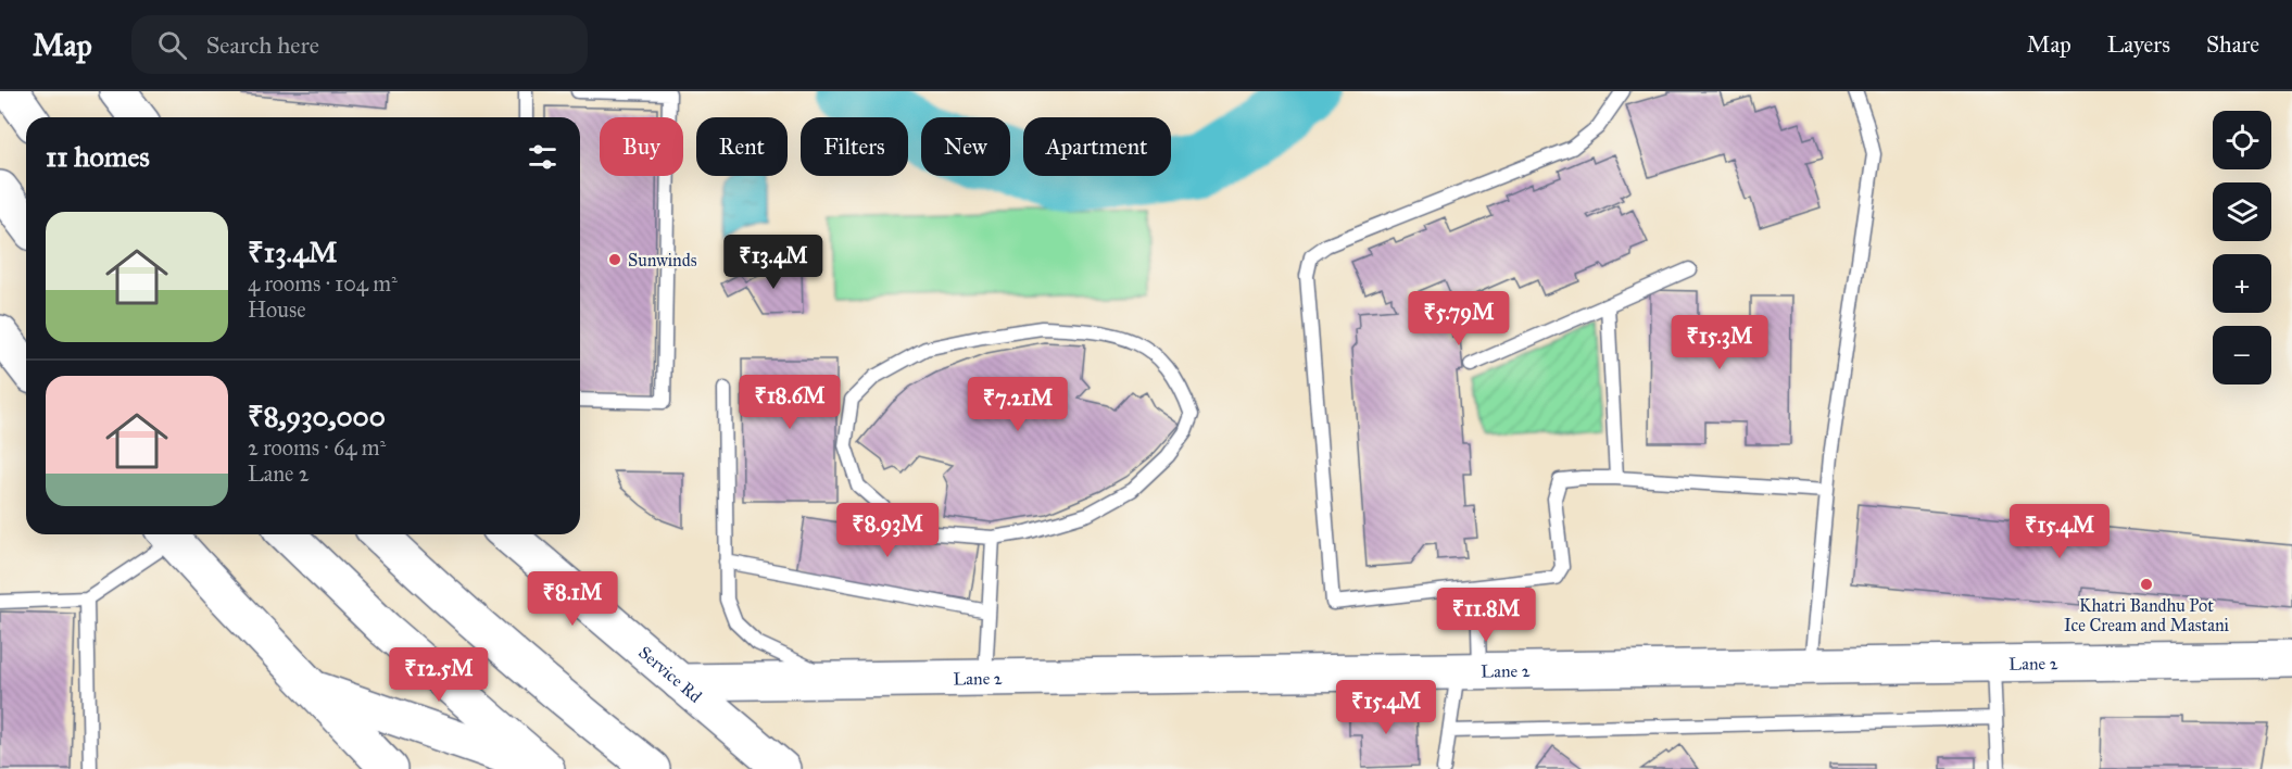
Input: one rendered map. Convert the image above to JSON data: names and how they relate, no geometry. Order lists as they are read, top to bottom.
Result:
{
  "streets": {
    "main road": ["Lane 2", "Service Rd"]
  },
  "crossings": [
    ["Lane 2", "Service Rd"]
  ],
  "places": ["Sunwinds", "Khatri Bandhu Pot Ice Cream and Mastani"],
  "page": {
    "header": "Map",
    "search": "Search here",
    "nav": ["Map", "Layers", "Share"],
    "map_buttons": ["+", "−"],
    "chip": [
      "Buy",
      "Rent",
      "Filters",
      "New",
      "Apartment"
    ],
    "heading": "11 homes",
    "list": [
      {
        "name": "₹13.4M",
        "note": "4 rooms · 104 m² · House"
      },
      {
        "name": "₹8,930,000",
        "note": "2 rooms · 64 m² · Lane 2"
      }
    ],
    "price": [
      "₹13.4M",
      "₹5.79M",
      "₹15.3M",
      "₹18.6M",
      "₹7.21M",
      "₹8.93M",
      "₹15.4M",
      "₹8.1M",
      "₹11.8M",
      "₹12.5M",
      "₹15.4M"
    ]
  }
}
